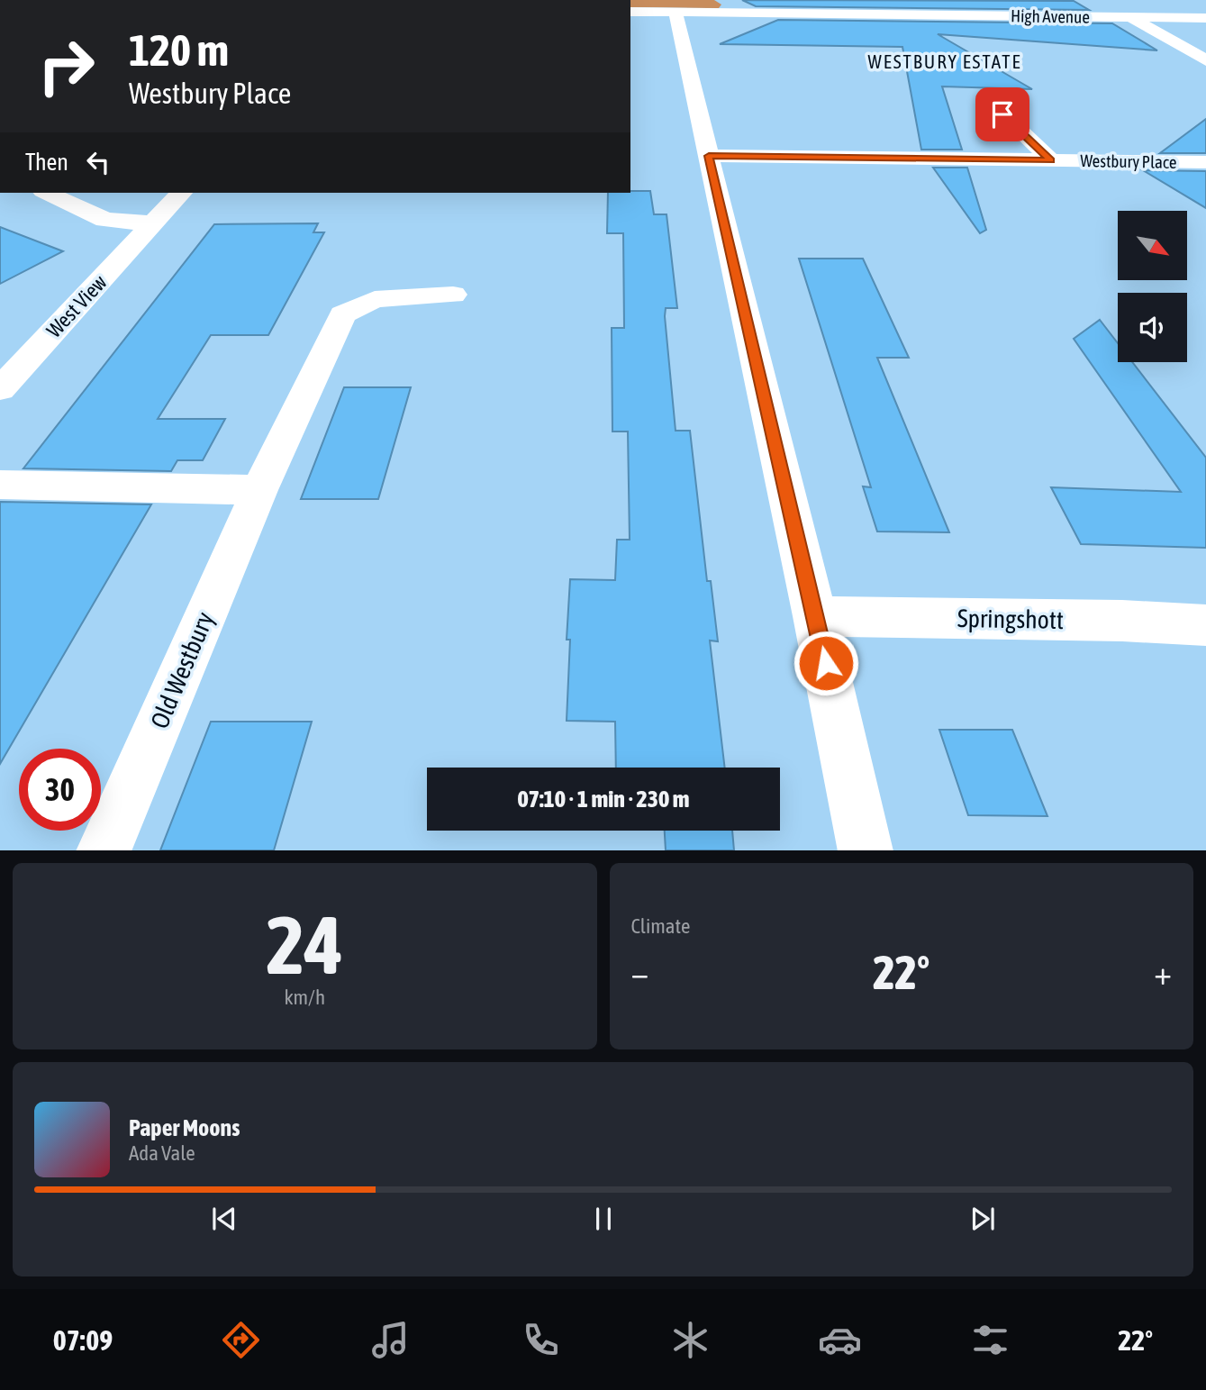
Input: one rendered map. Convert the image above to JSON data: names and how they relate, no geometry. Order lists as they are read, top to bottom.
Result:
{
  "streets": {
    "street": [
      "High Avenue",
      "Westbury Place",
      "West View",
      "Springshott",
      "Old Westbury"
    ]
  },
  "districts": ["WESTBURY ESTATE"],
  "north": "bottom right",
  "page": {
    "turn": ["120 m", "Westbury Place"],
    "then": "Then",
    "limit": "30",
    "trip": "07:10 · 1 min · 230 m",
    "tile": [
      ["24", "km/h"],
      "Climate"
    ],
    "heat": ["−", "22°", "+"],
    "song": ["Paper Moons", "Ada Vale"],
    "tabs": ["07:09", "22°"]
  }
}
